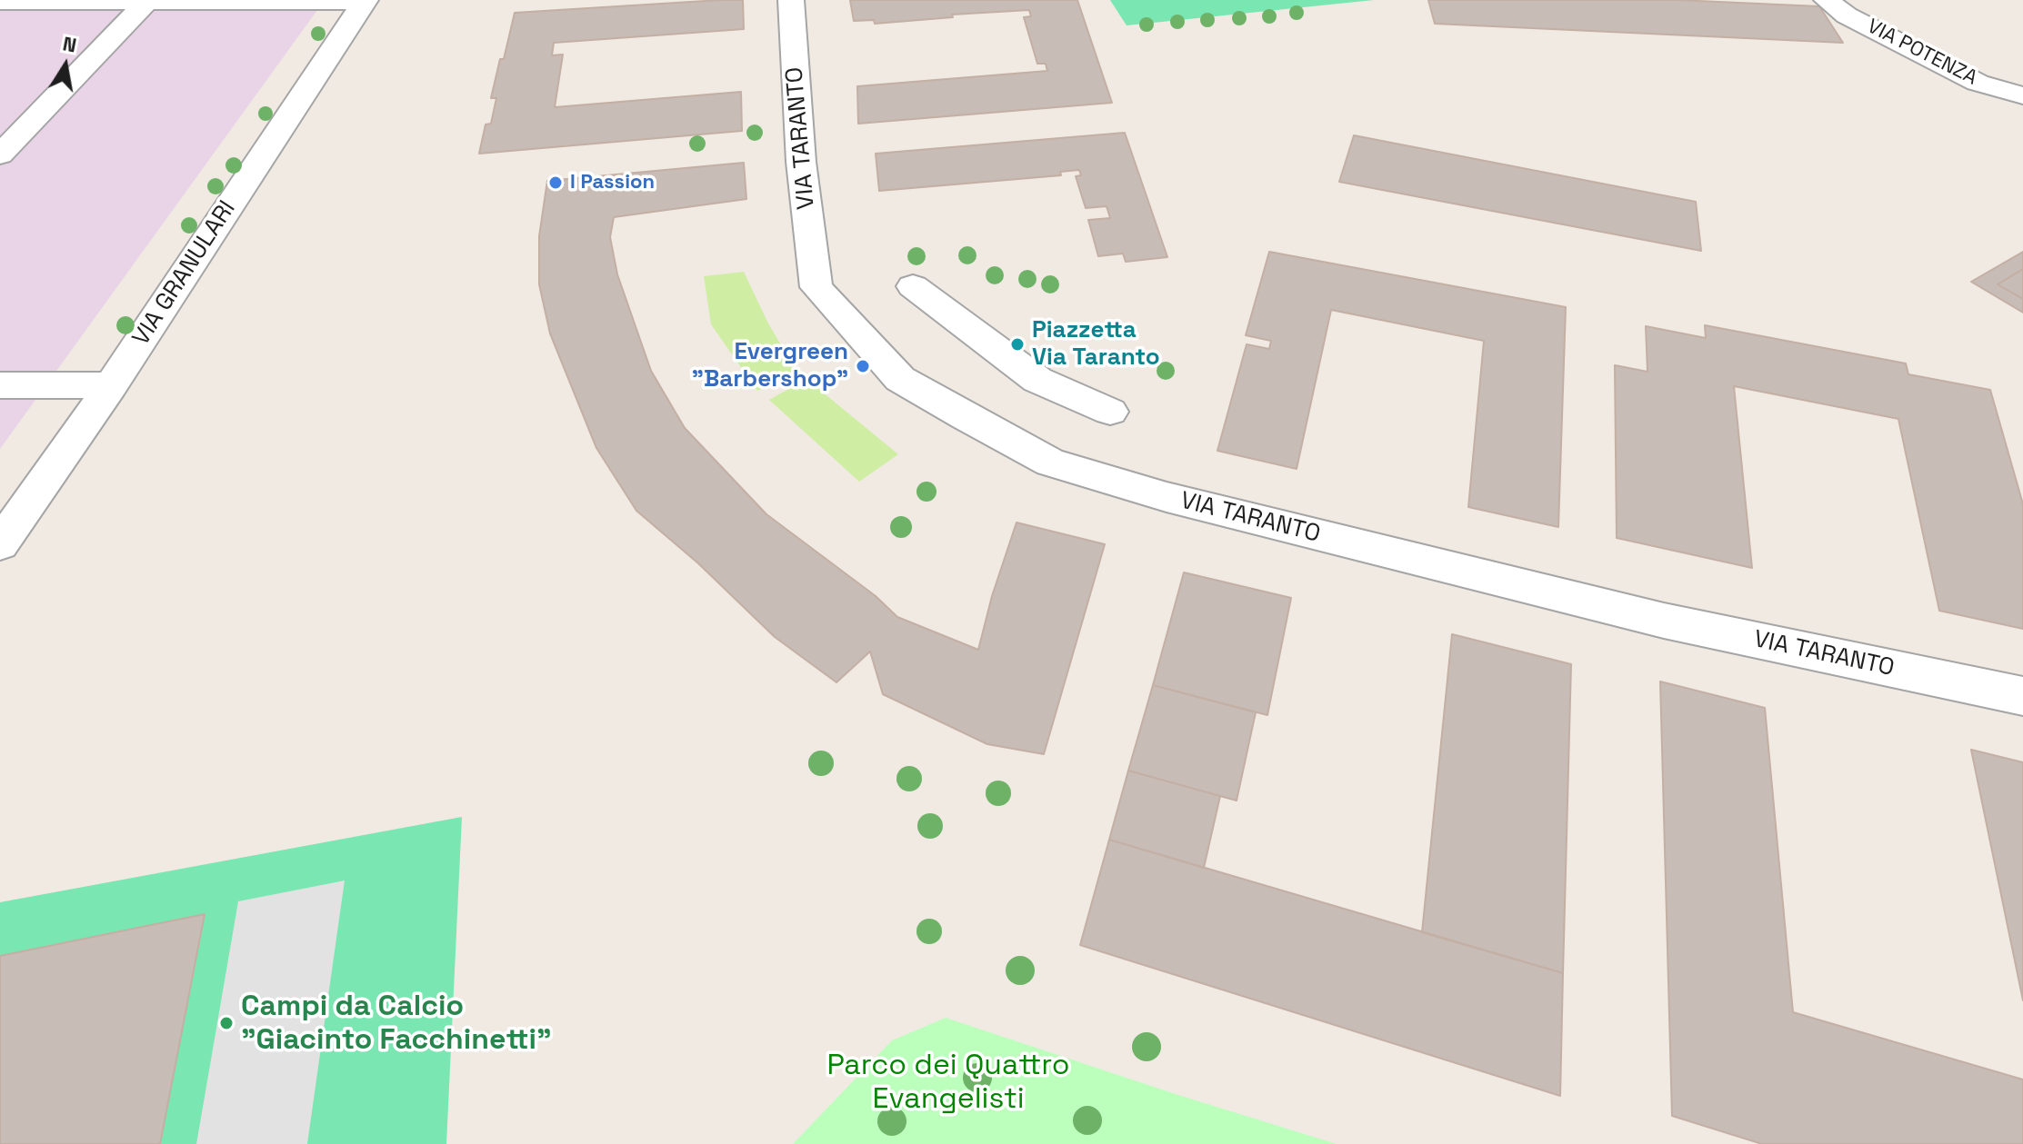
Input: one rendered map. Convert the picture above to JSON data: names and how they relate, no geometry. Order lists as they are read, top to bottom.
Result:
{
  "streets": {
    "street": ["VIA POTENZA", "VIA TARANTO", "VIA GRANULARI"]
  },
  "parks": ["Parco dei Quattro Evangelisti"],
  "places": [
    "I Passion",
    "Piazzetta Via Taranto",
    "Evergreen \"Barbershop\"",
    "Campi da Calcio \"Giacinto Facchinetti\""
  ],
  "north": "top"
}
